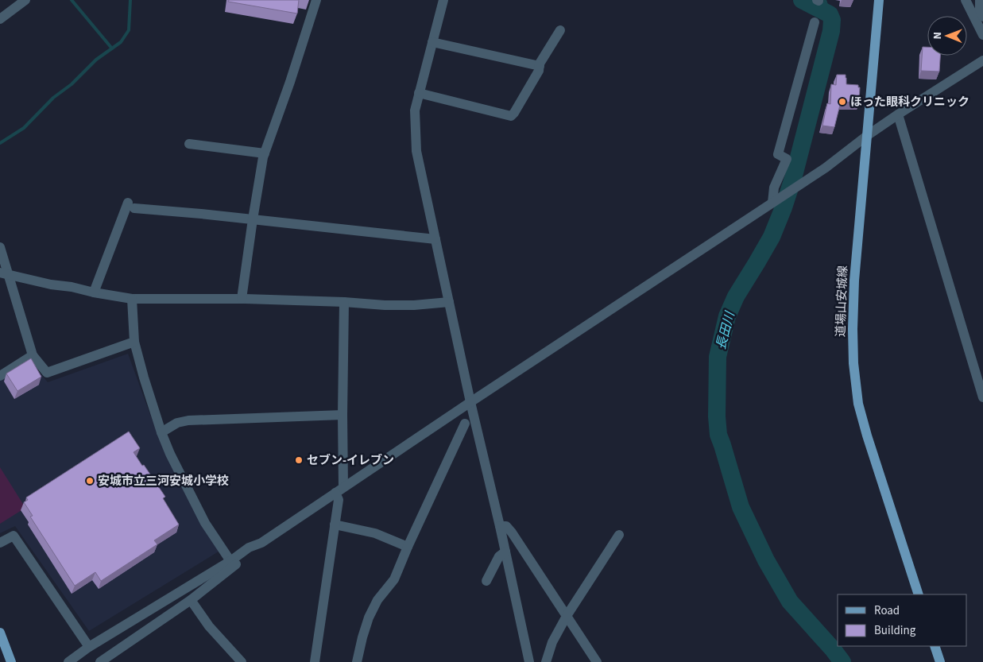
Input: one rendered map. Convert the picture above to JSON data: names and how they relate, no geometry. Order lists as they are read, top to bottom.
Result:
{
  "streets": {
    "main road": ["道場山安城線"]
  },
  "water": ["長田川"],
  "places": ["ほった眼科クリニック", "セブン-イレブン", "安城市立三河安城小学校"],
  "legend": ["Road", "Building"],
  "north": "left"
}
